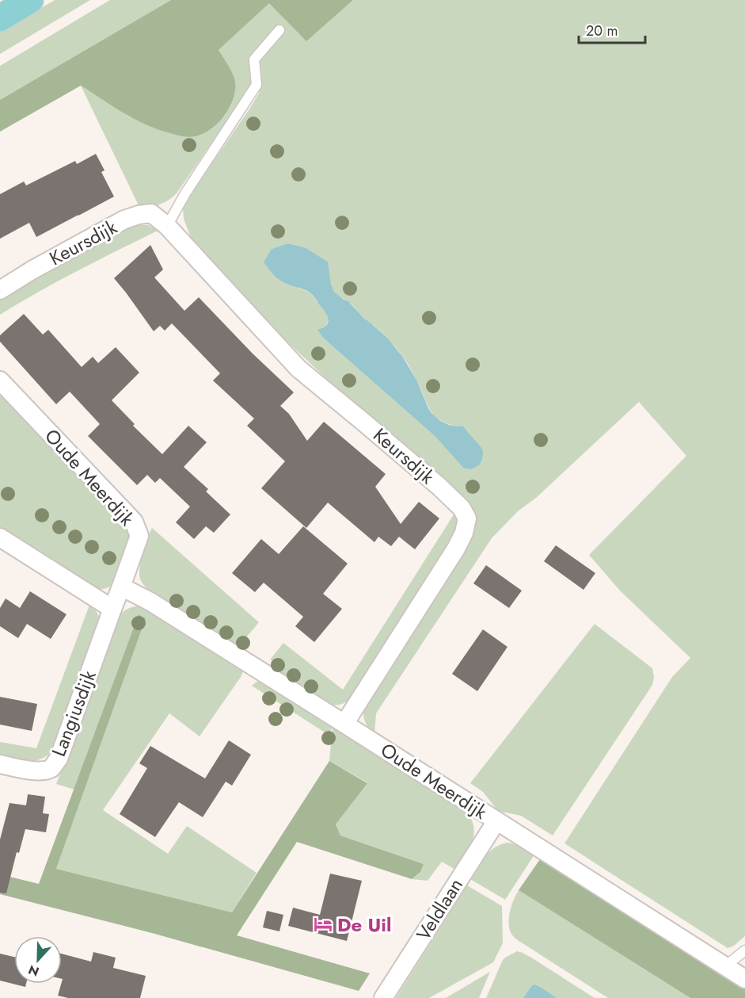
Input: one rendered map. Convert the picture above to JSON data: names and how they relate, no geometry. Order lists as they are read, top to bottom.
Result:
{
  "streets": {
    "street": [
      "Keursdijk",
      "Oude Meerdijk",
      "Langiusdijk",
      "Veldlaan"
    ]
  },
  "crossings": [
    ["Keursdijk", "Oude Meerdijk"],
    ["Oude Meerdijk", "Langiusdijk"],
    ["Oude Meerdijk", "Veldlaan"]
  ],
  "places": {
    "hotel": ["De Uil"]
  },
  "scale_bar": "20 m",
  "north": "bottom"
}
